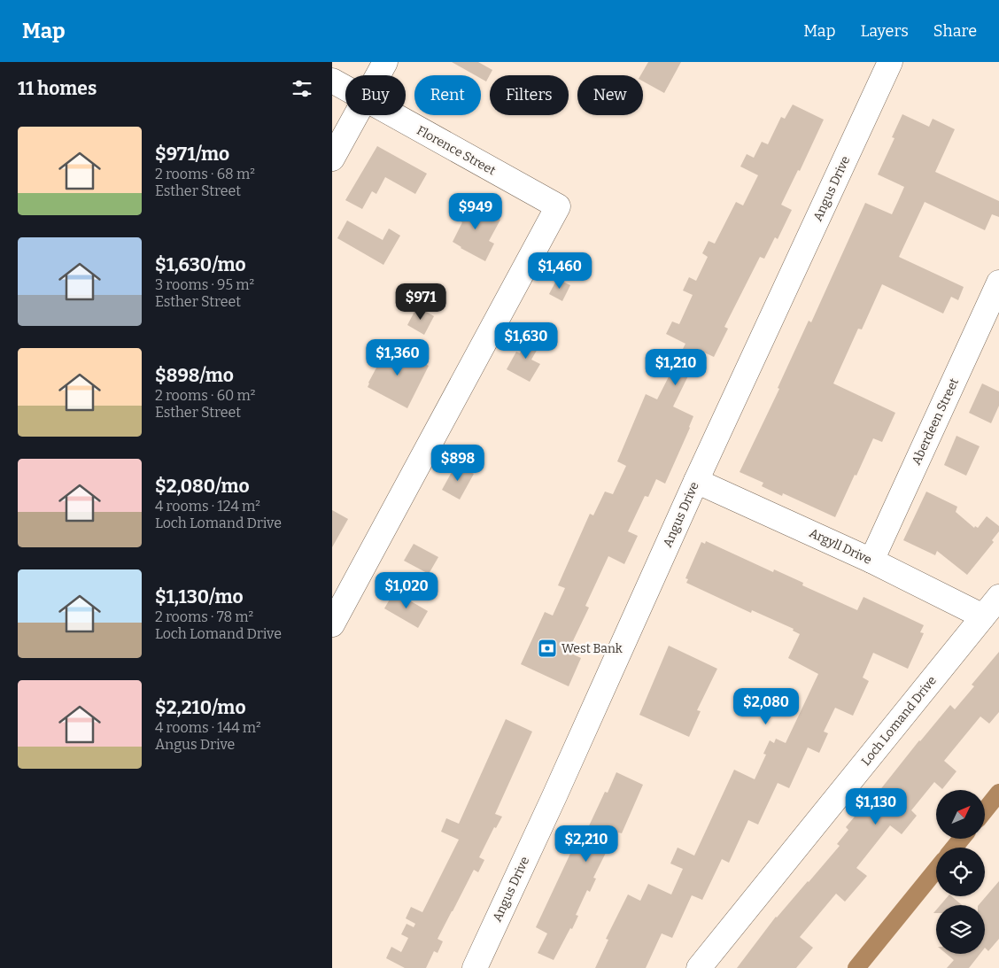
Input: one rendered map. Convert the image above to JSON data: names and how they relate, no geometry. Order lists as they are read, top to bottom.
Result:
{
  "streets": {
    "street": [
      "Florence Street",
      "Angus Drive",
      "Aberdeen Street",
      "Argyll Drive",
      "Loch Lomand Drive"
    ]
  },
  "crossings": [
    ["Angus Drive", "Argyll Drive"],
    ["Aberdeen Street", "Argyll Drive"],
    ["Argyll Drive", "Loch Lomand Drive"]
  ],
  "places": {
    "bank": ["West Bank"]
  },
  "north": "top right",
  "page": {
    "header": "Map",
    "nav": ["Map", "Layers", "Share"],
    "heading": "11 homes",
    "chip": [
      "Buy",
      "Rent",
      "Filters",
      "New"
    ],
    "list": [
      {
        "name": "$971/mo",
        "note": "2 rooms · 68 m² · Esther Street"
      },
      {
        "name": "$1,630/mo",
        "note": "3 rooms · 95 m² · Esther Street"
      },
      {
        "name": "$898/mo",
        "note": "2 rooms · 60 m² · Esther Street"
      },
      {
        "name": "$2,080/mo",
        "note": "4 rooms · 124 m² · Loch Lomand Drive"
      },
      {
        "name": "$1,130/mo",
        "note": "2 rooms · 78 m² · Loch Lomand Drive"
      },
      {
        "name": "$2,210/mo",
        "note": "4 rooms · 144 m² · Angus Drive"
      }
    ],
    "price": [
      "$949",
      "$1,460",
      "$971",
      "$1,630",
      "$1,360",
      "$1,210",
      "$898",
      "$1,020",
      "$2,080",
      "$1,130",
      "$2,210"
    ]
  }
}
